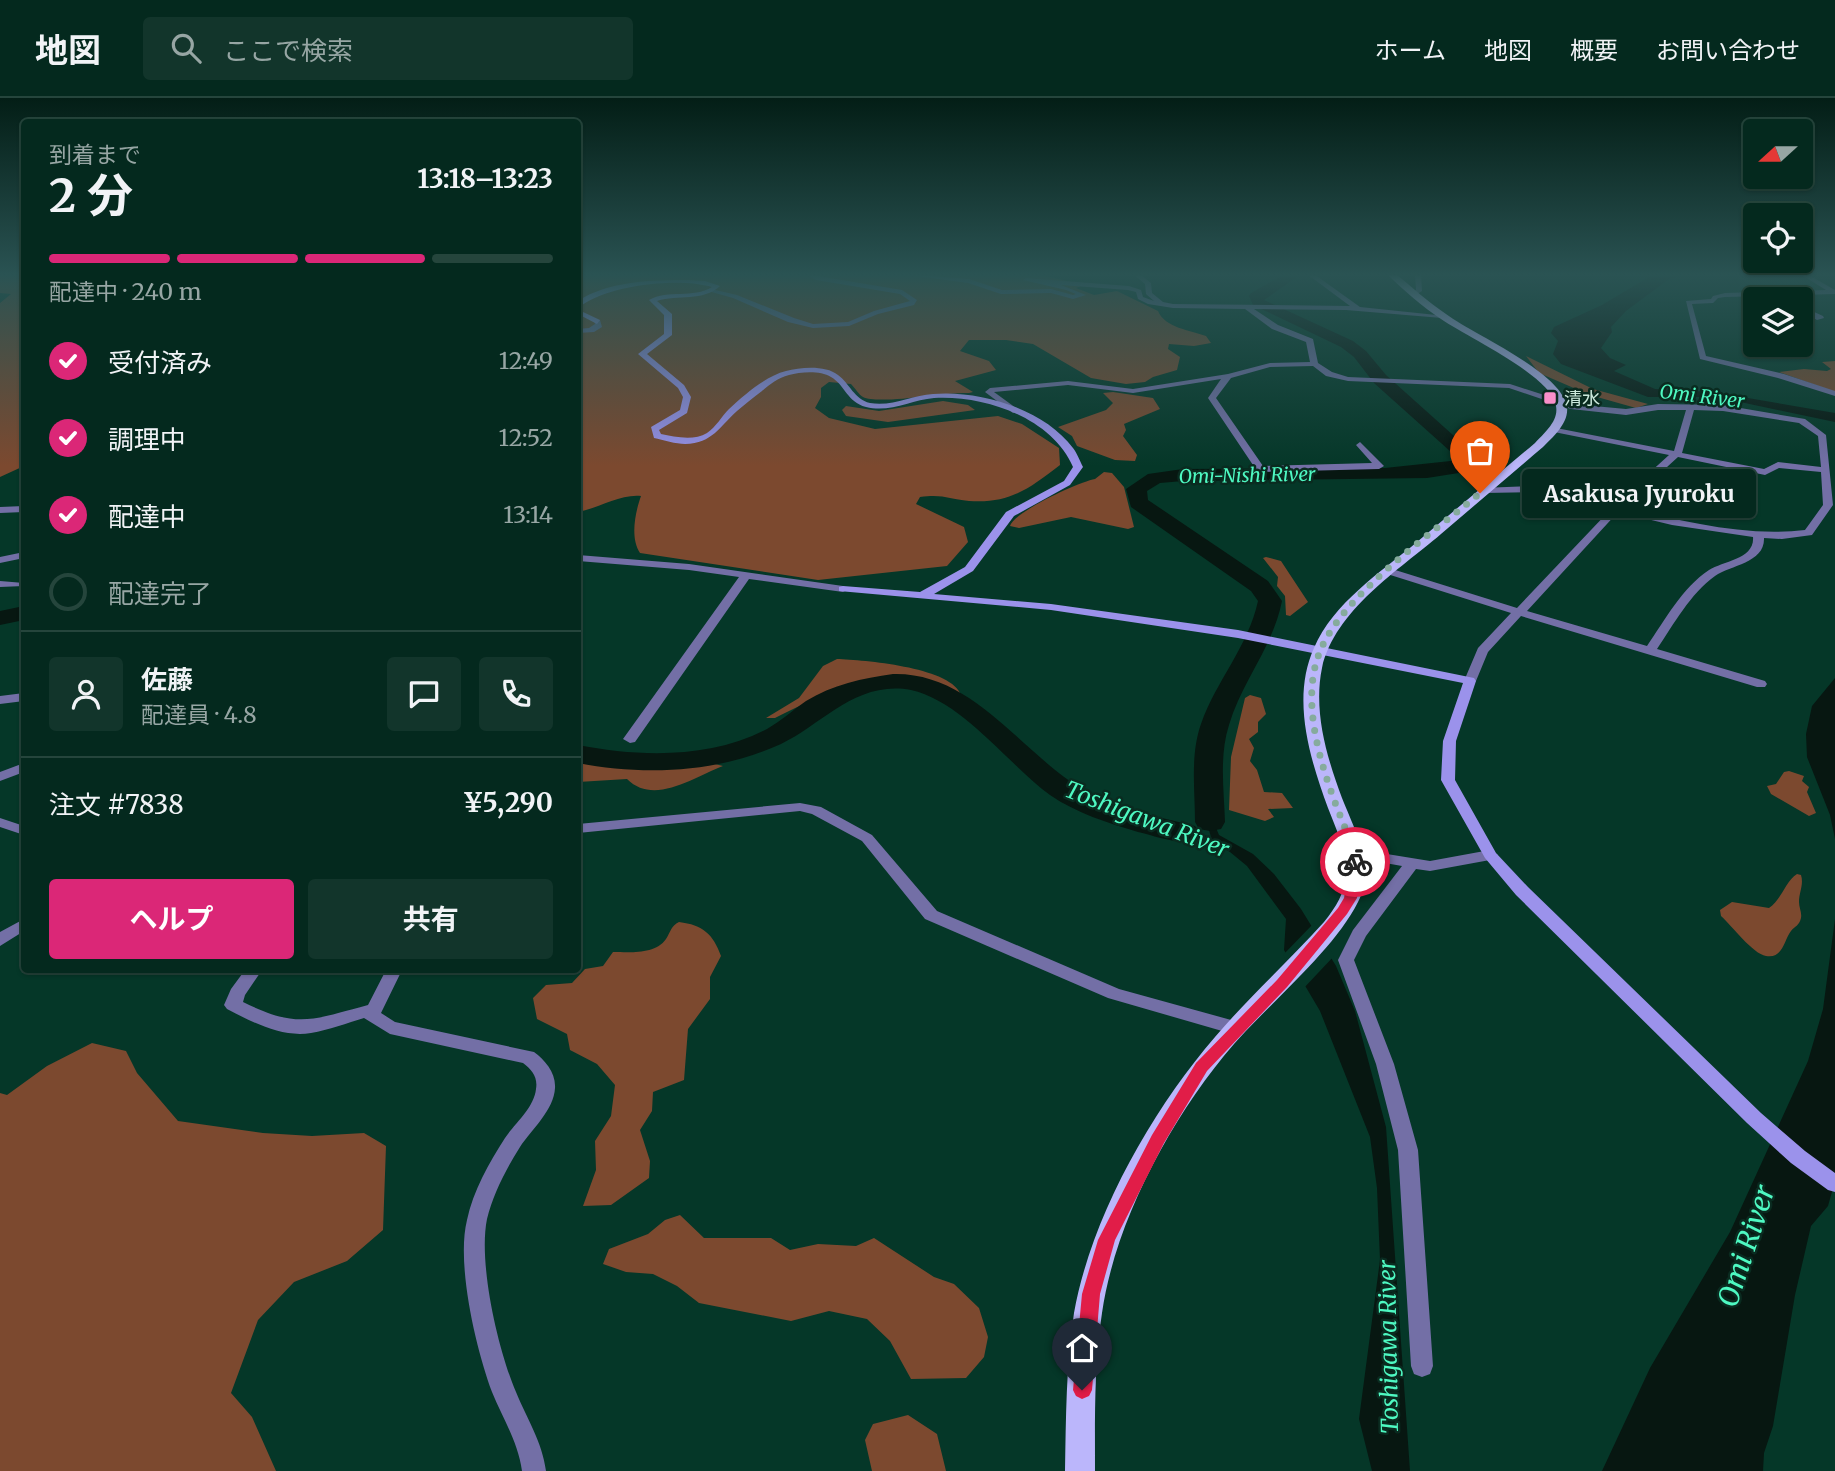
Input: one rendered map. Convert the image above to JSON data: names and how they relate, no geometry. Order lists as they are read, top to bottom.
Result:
{
  "water": ["Omi River", "Omi-Nishi River", "Toshigawa River"],
  "places": {
    "transit": ["清水"],
    "other": ["Asakusa Jyuroku"]
  },
  "north": "left",
  "page": {
    "header": "地図",
    "search": "ここで検索",
    "nav": [
      "ホーム",
      "地図",
      "概要",
      "お問い合わせ"
    ],
    "heading": ["2 分", "到着まで", "13:18–13:23"],
    "panel": [
      "佐藤",
      "配達員 · 4.8",
      "注文 #7838",
      "¥5,290"
    ],
    "bar": "配達中 · 240 m",
    "list": [
      ["受付済み", "12:49"],
      ["調理中", "12:52"],
      ["配達中", "13:14"],
      "配達完了"
    ],
    "bubble": "Asakusa Jyuroku",
    "buttons": ["ヘルプ", "共有"]
  }
}
